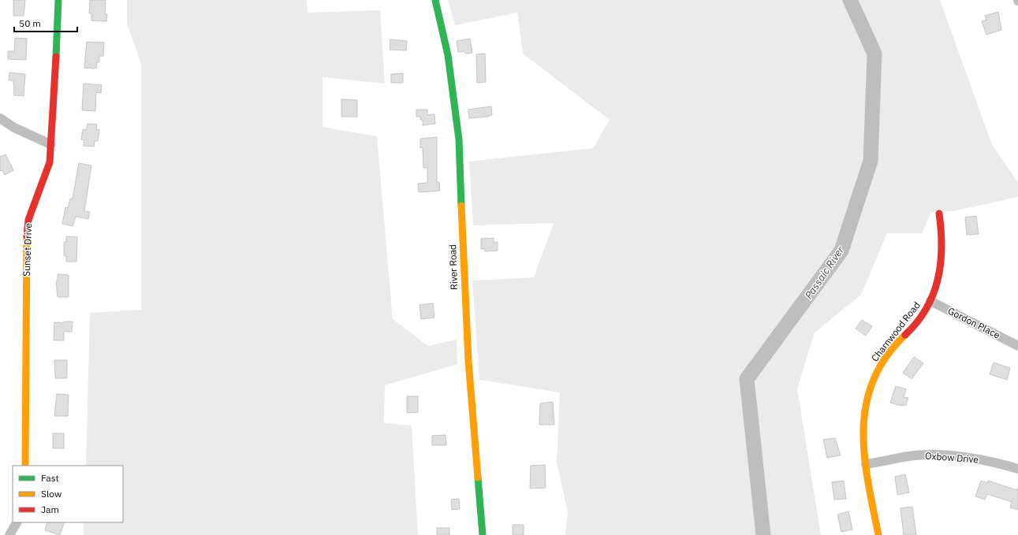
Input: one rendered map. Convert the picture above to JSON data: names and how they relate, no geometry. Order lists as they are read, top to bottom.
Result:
{
  "streets": {
    "street": [
      "Sunset Drive",
      "River Road",
      "Gordon Place",
      "Charnwood Road",
      "Oxbow Drive"
    ]
  },
  "crossings": [
    ["Gordon Place", "Charnwood Road"],
    ["Charnwood Road", "Oxbow Drive"]
  ],
  "water": ["Passaic River"],
  "legend": ["Fast", "Slow", "Jam"],
  "scale_bar": "50 m"
}
